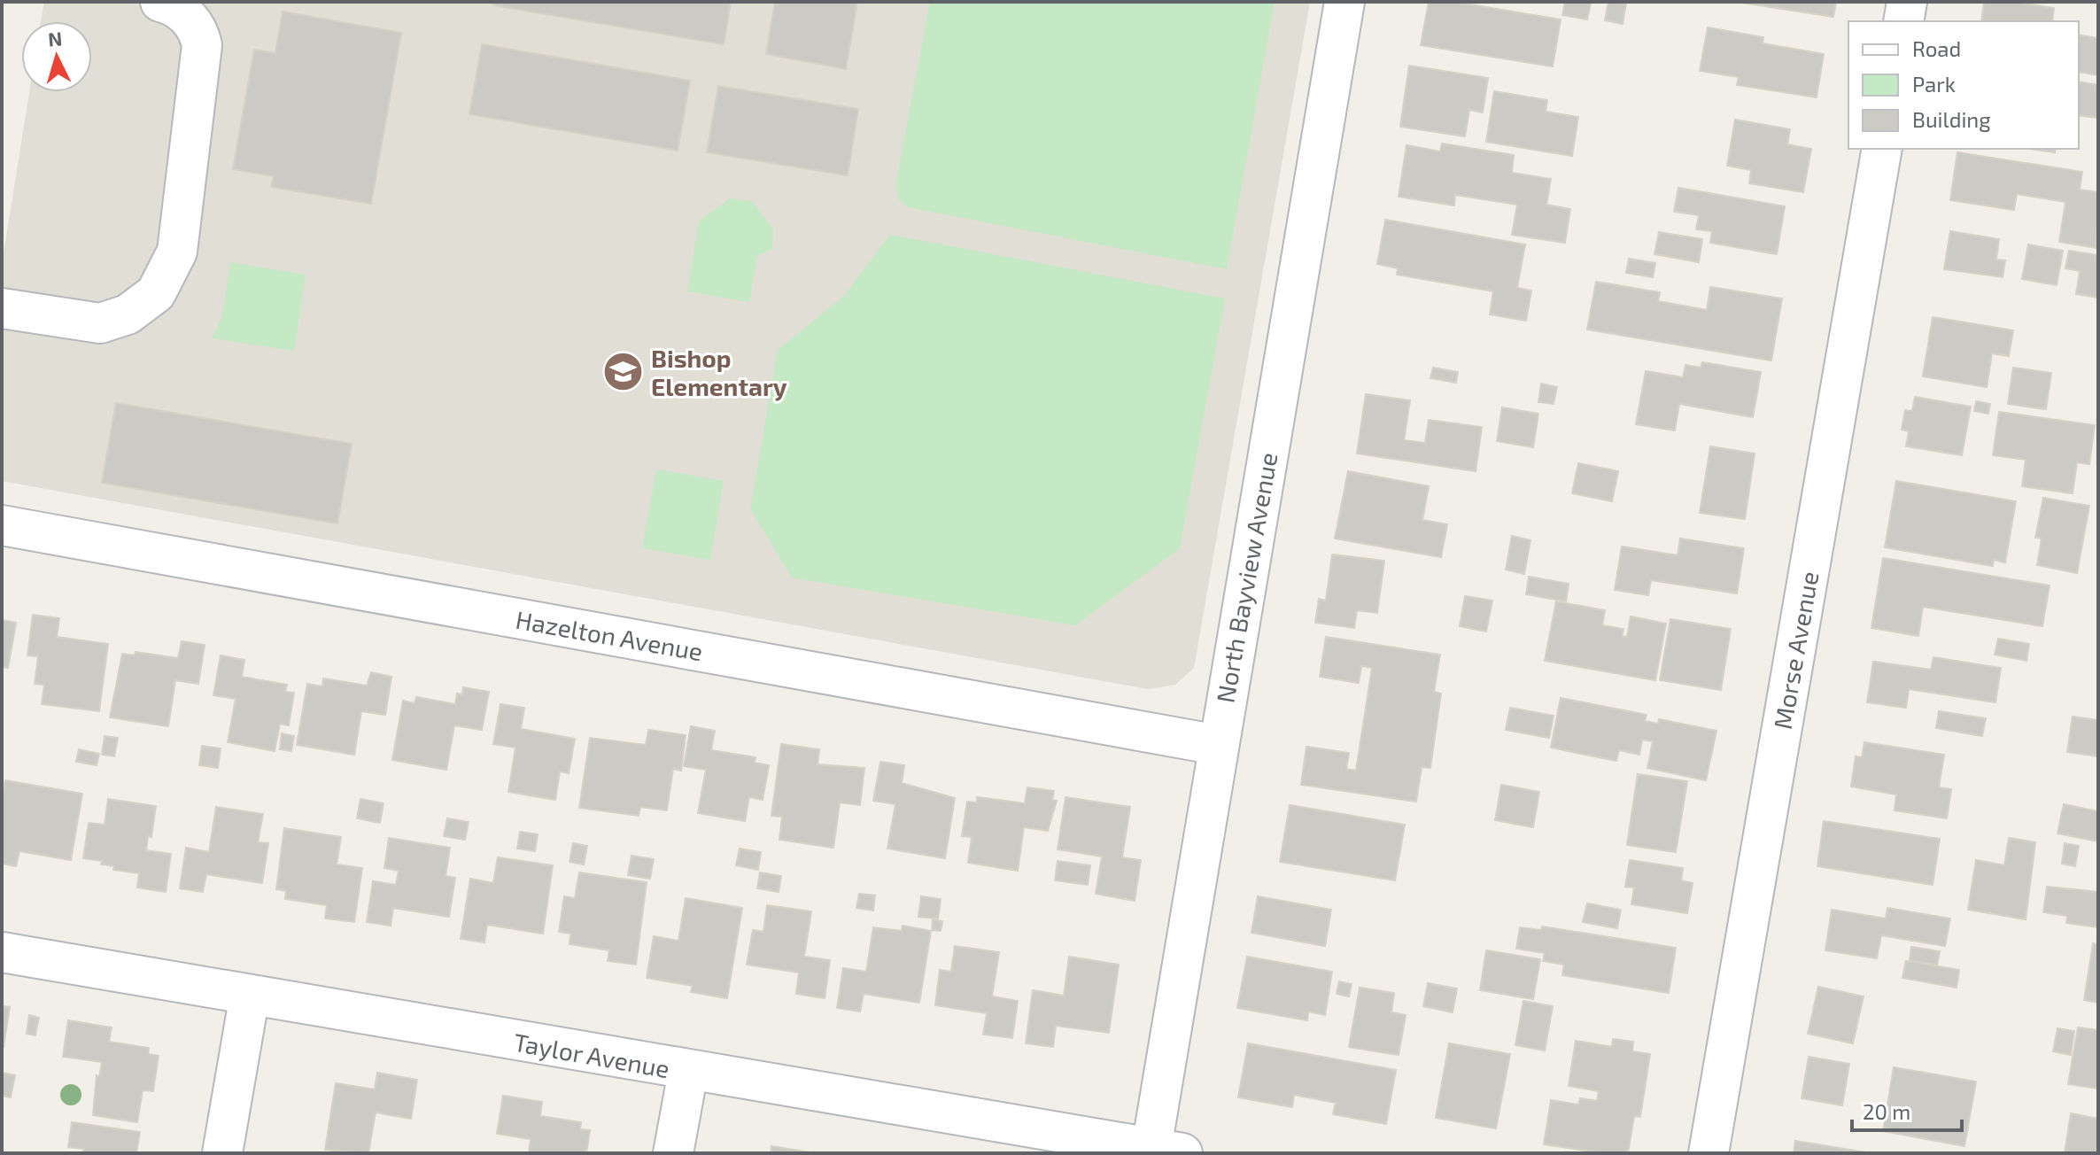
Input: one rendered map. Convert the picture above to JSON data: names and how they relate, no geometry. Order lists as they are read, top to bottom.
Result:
{
  "streets": {
    "street": [
      "North Bayview Avenue",
      "Hazelton Avenue",
      "Morse Avenue",
      "Taylor Avenue"
    ]
  },
  "crossings": [
    ["North Bayview Avenue", "Hazelton Avenue"],
    ["North Bayview Avenue", "Taylor Avenue"]
  ],
  "places": {
    "school or university": ["Bishop Elementary"]
  },
  "legend": ["Road", "Park", "Building"],
  "scale_bar": "20 m",
  "north": "top"
}
